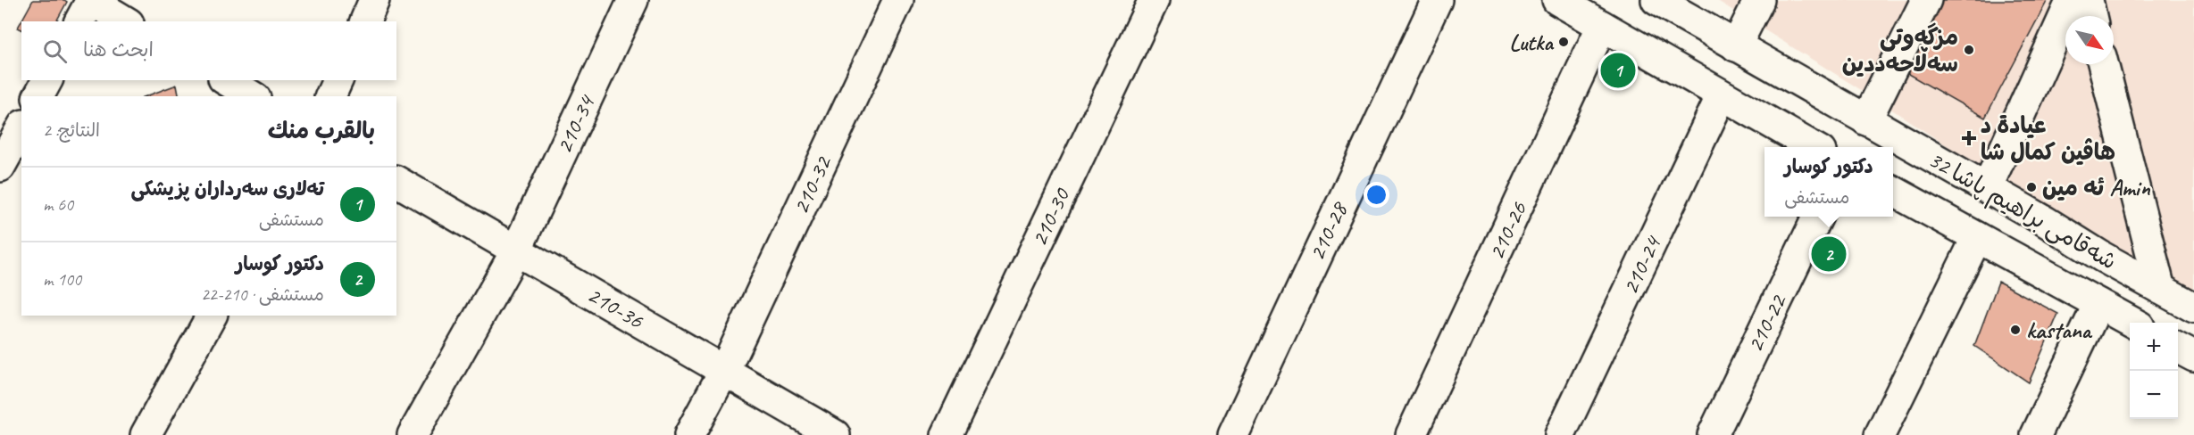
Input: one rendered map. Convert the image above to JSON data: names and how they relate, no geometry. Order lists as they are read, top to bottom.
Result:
{
  "streets": {
    "street": [
      "210-34",
      "210-32",
      "شەقامی براهیم پاشا 32",
      "210-30",
      "210-26",
      "210-28",
      "210-24",
      "210-36",
      "210-22"
    ]
  },
  "crossings": [
    ["210-34", "210-36"],
    ["210-32", "210-36"]
  ],
  "places": {
    "other": [
      "Lutka",
      "مزگەوتی سەڵاحەددین",
      "ئه مین Amin",
      "kastana"
    ],
    "health": ["عيادة د هاڤین کمال شا"]
  },
  "north": "bottom right",
  "page": {
    "search": "ابحث هنا",
    "pins": ["1", "2"],
    "heading": ["بالقرب منك", "النتائج: 2"],
    "popup": ["دكتور كوسار", "مستشفى"],
    "list": [
      {
        "mark": "1",
        "name": "تەلاری سەرداران پزیشکی",
        "note": "مستشفى",
        "value": "60 m"
      },
      {
        "mark": "2",
        "name": "دكتور كوسار",
        "note": "مستشفى · 210-22",
        "value": "100 m"
      }
    ],
    "map_buttons": ["+", "−"]
  }
}
